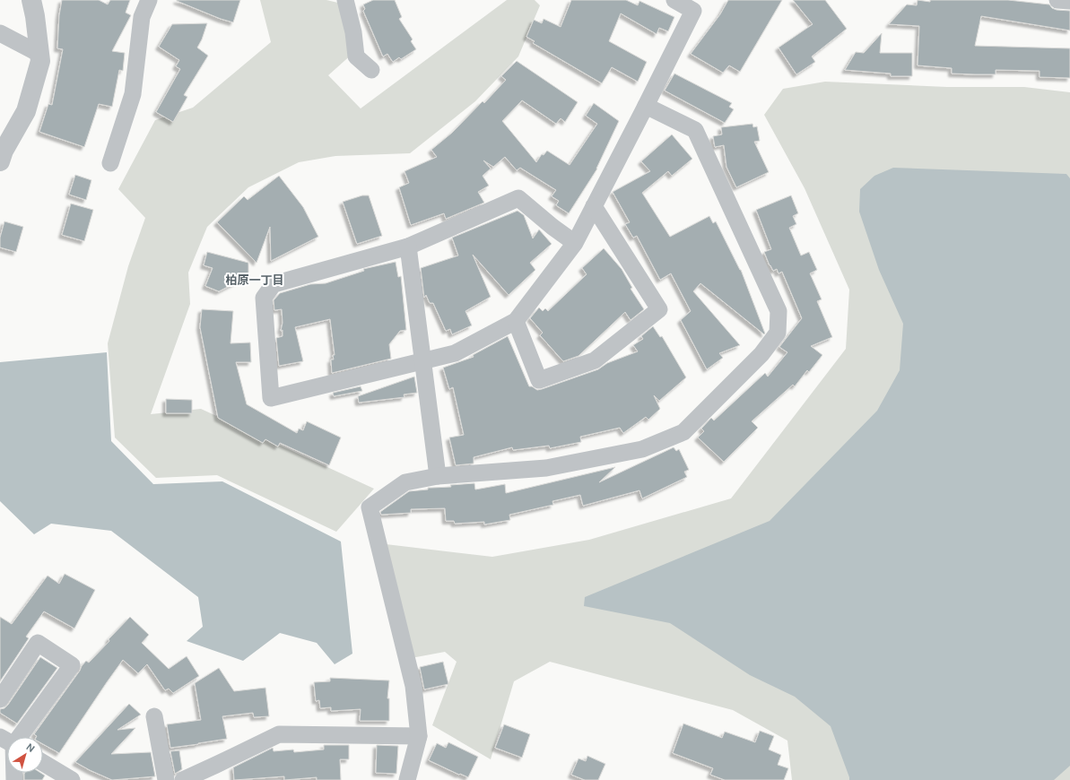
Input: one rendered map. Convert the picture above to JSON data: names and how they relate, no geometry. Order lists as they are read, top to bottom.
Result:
{
  "districts": ["柏原一丁目"],
  "north": "top right"
}
